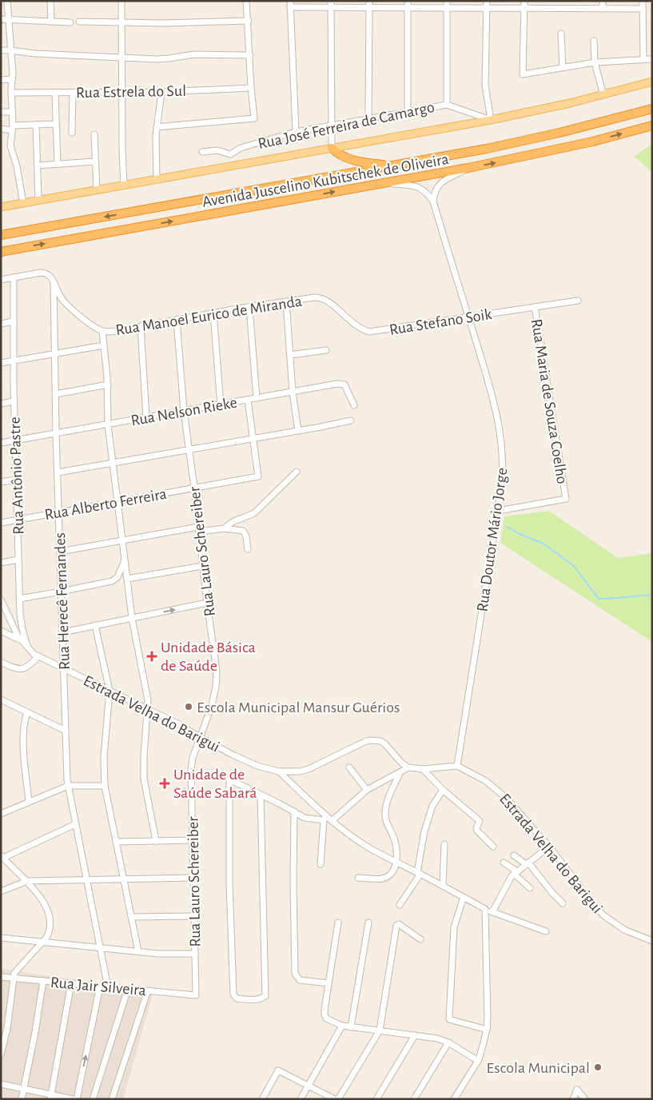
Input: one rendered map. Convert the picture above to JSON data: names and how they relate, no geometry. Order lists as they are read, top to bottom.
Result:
{
  "streets": {
    "highway": ["Avenida Juscelino Kubitschek de Oliveira"],
    "street": [
      "Rua Estrela do Sul",
      "Rua José Ferreira de Camargo",
      "Rua Manoel Eurico de Miranda",
      "Rua Stefano Soik",
      "Rua Maria de Souza Coelho",
      "Rua Nelson Rieke",
      "Rua Antônio Pastre",
      "Rua Alberto Ferreira",
      "Rua Doutor Mário Jorge",
      "Rua Lauro Schereiber",
      "Rua Herecê Fernandes",
      "Estrada Velha do Barigui",
      "Rua Jair Silveira"
    ]
  },
  "crossings": [
    ["Avenida Juscelino Kubitschek de Oliveira", "Rua Doutor Mário Jorge"],
    ["Rua Manoel Eurico de Miranda", "Rua Stefano Soik"],
    ["Rua Manoel Eurico de Miranda", "Rua Lauro Schereiber"],
    ["Rua Manoel Eurico de Miranda", "Rua Herecê Fernandes"],
    ["Rua Stefano Soik", "Rua Maria de Souza Coelho"],
    ["Rua Stefano Soik", "Rua Doutor Mário Jorge"],
    ["Rua Maria de Souza Coelho", "Rua Doutor Mário Jorge"],
    ["Rua Nelson Rieke", "Rua Antônio Pastre"],
    ["Rua Nelson Rieke", "Rua Lauro Schereiber"],
    ["Rua Nelson Rieke", "Rua Herecê Fernandes"],
    ["Rua Antônio Pastre", "Rua Alberto Ferreira"],
    ["Rua Antônio Pastre", "Estrada Velha do Barigui"],
    ["Rua Alberto Ferreira", "Rua Lauro Schereiber"],
    ["Rua Alberto Ferreira", "Rua Herecê Fernandes"],
    ["Rua Doutor Mário Jorge", "Estrada Velha do Barigui"],
    ["Rua Lauro Schereiber", "Estrada Velha do Barigui"],
    ["Rua Lauro Schereiber", "Rua Jair Silveira"],
    ["Rua Herecê Fernandes", "Estrada Velha do Barigui"],
    ["Rua Herecê Fernandes", "Rua Jair Silveira"]
  ],
  "places": {
    "health": ["Unidade Básica de Saúde", "Unidade de Saúde Sabará"],
    "other": ["Escola Municipal Mansur Guérios", "Escola Municipal"]
  }
}
